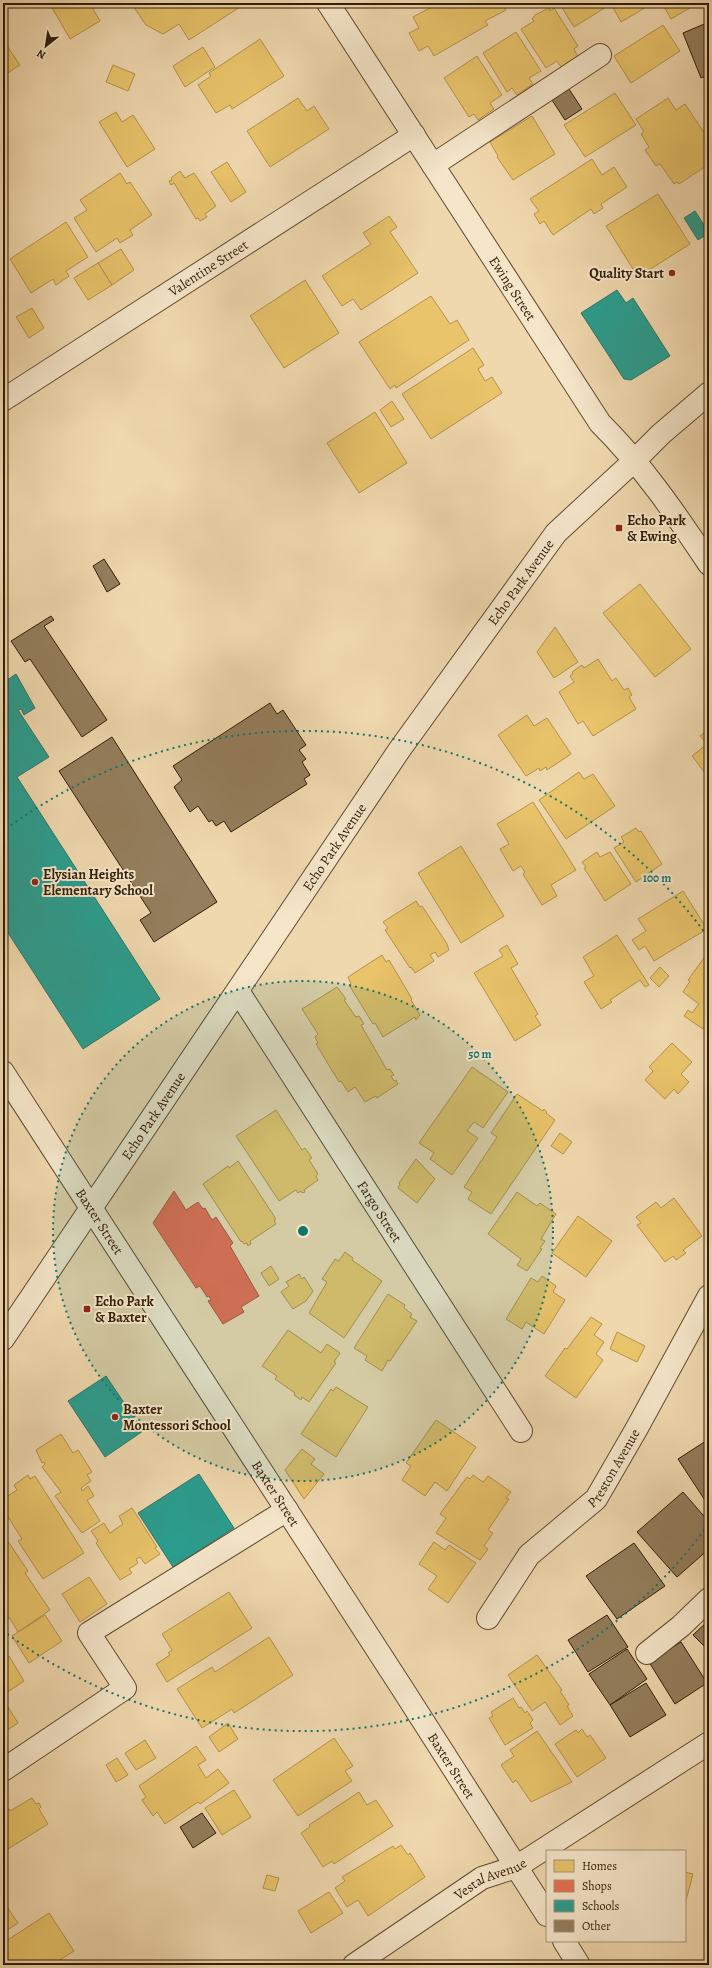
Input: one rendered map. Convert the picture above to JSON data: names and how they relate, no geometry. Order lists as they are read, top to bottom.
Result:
{
  "streets": {
    "street": [
      "Valentine Street",
      "Ewing Street",
      "Echo Park Avenue",
      "Fargo Street",
      "Baxter Street",
      "Preston Avenue",
      "Vestal Avenue"
    ]
  },
  "crossings": [
    ["Valentine Street", "Ewing Street"],
    ["Ewing Street", "Echo Park Avenue"],
    ["Echo Park Avenue", "Fargo Street"],
    ["Echo Park Avenue", "Baxter Street"],
    ["Baxter Street", "Vestal Avenue"]
  ],
  "places": {
    "other": ["Quality Start", "Elysian Heights Elementary School", "Baxter Montessori School"],
    "transit": ["Echo Park & Ewing", "Echo Park & Baxter"]
  },
  "legend": [
    "Homes",
    "Shops",
    "Schools",
    "Other"
  ],
  "north": "bottom left",
  "rings": ["100 m", "50 m"]
}
